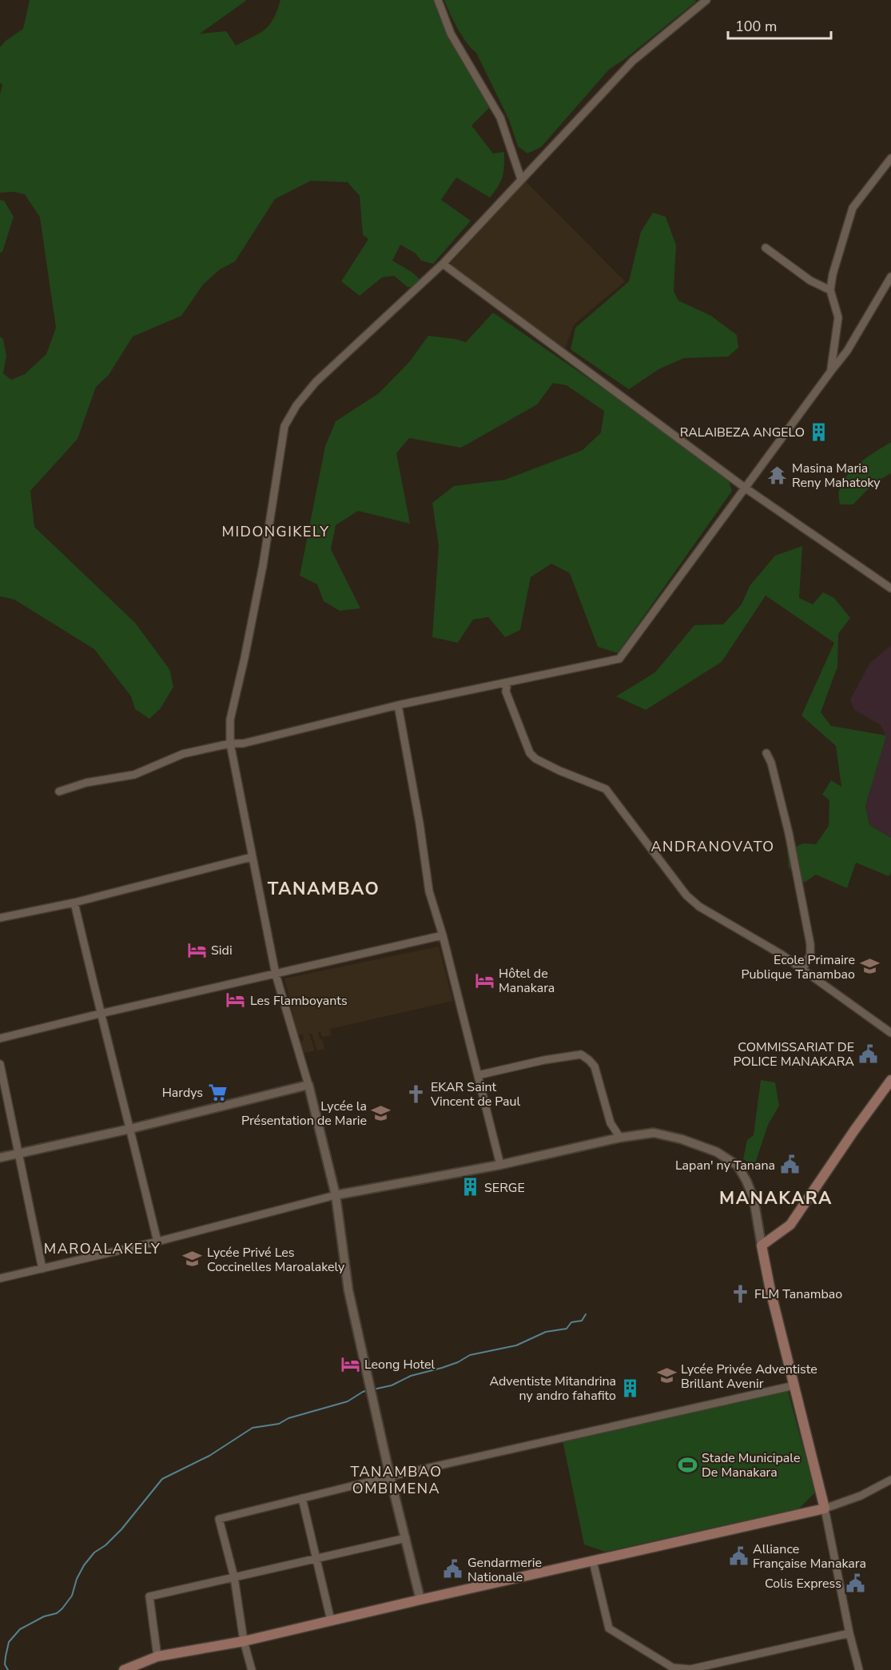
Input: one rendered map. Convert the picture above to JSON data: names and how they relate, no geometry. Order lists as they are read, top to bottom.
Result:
{
  "districts": [
    "MIDONGIKELY",
    "ANDRANOVATO",
    "TANAMBAO",
    "MANAKARA",
    "MAROALAKELY",
    "TANAMBAO OMBIMENA"
  ],
  "places": {
    "building": ["RALAIBEZA ANGELO", "SERGE", "Adventiste Mitandrina ny andro fahafito"],
    "temple": ["Masina Maria Reny Mahatoky"],
    "hotel": [
      "Sidi",
      "Hôtel de Manakara",
      "Les Flamboyants",
      "Leong Hotel"
    ],
    "school or university": [
      "Ecole Primaire Publique Tanambao",
      "Lycée la Présentation de Marie",
      "Lycée Privé Les Coccinelles Maroalakely",
      "Lycée Privée Adventiste Brillant Avenir"
    ],
    "public building": [
      "COMMISSARIAT DE POLICE MANAKARA",
      "Lapan' ny Tanana",
      "Alliance Française Manakara",
      "Gendarmerie Nationale",
      "Colis Express"
    ],
    "supermarket": ["Hardys"],
    "church": ["EKAR Saint Vincent de Paul", "FLM Tanambao"],
    "sports": ["Stade Municipale De Manakara"]
  },
  "scale_bar": "100 m"
}
